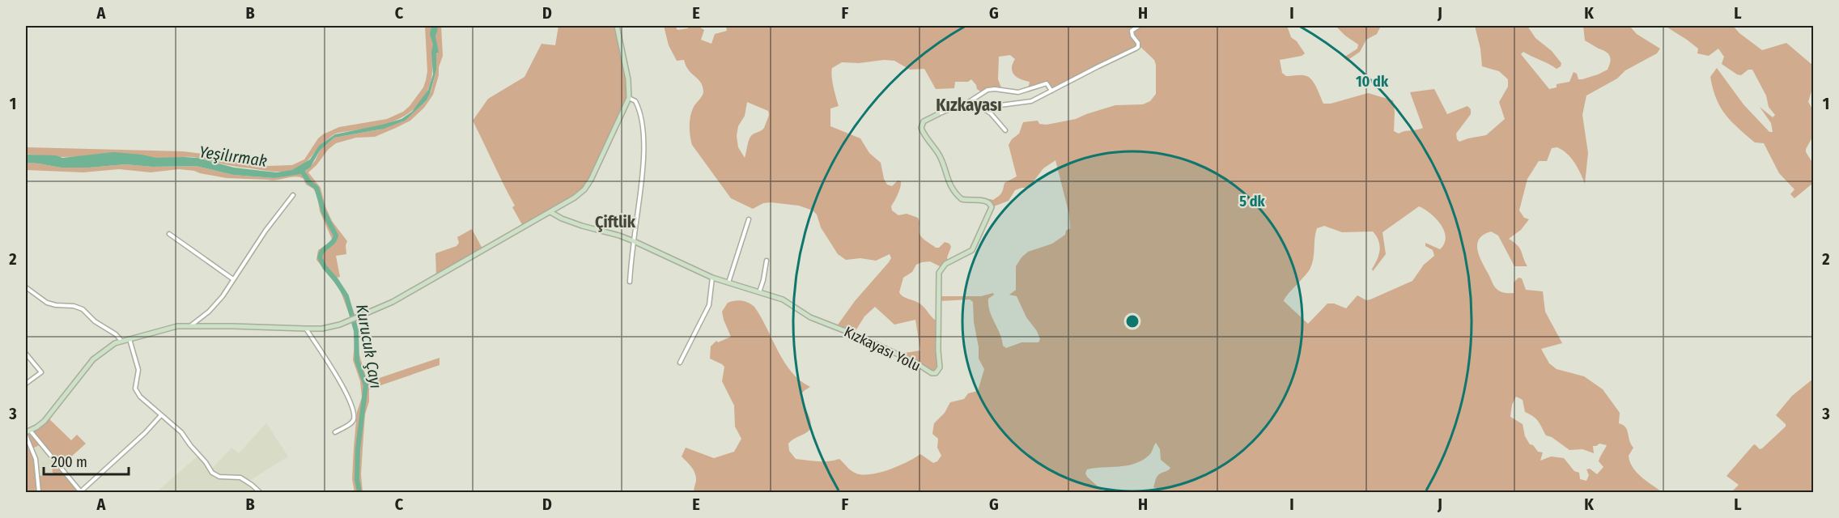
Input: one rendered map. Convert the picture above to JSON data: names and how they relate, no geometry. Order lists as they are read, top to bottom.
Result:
{
  "streets": {
    "street": ["Kızkayası Yolu"]
  },
  "districts": ["Kızkayası", "Çiftlik"],
  "water": ["Yeşilırmak", "Kurucuk Çayı"],
  "scale_bar": "200 m",
  "grid": {
    "columns": [
      "A",
      "B",
      "C",
      "D",
      "E",
      "F",
      "G",
      "H",
      "I",
      "J",
      "K",
      "L"
    ],
    "rows": ["1", "2", "3"]
  },
  "rings": ["10 dk", "5 dk"]
}
